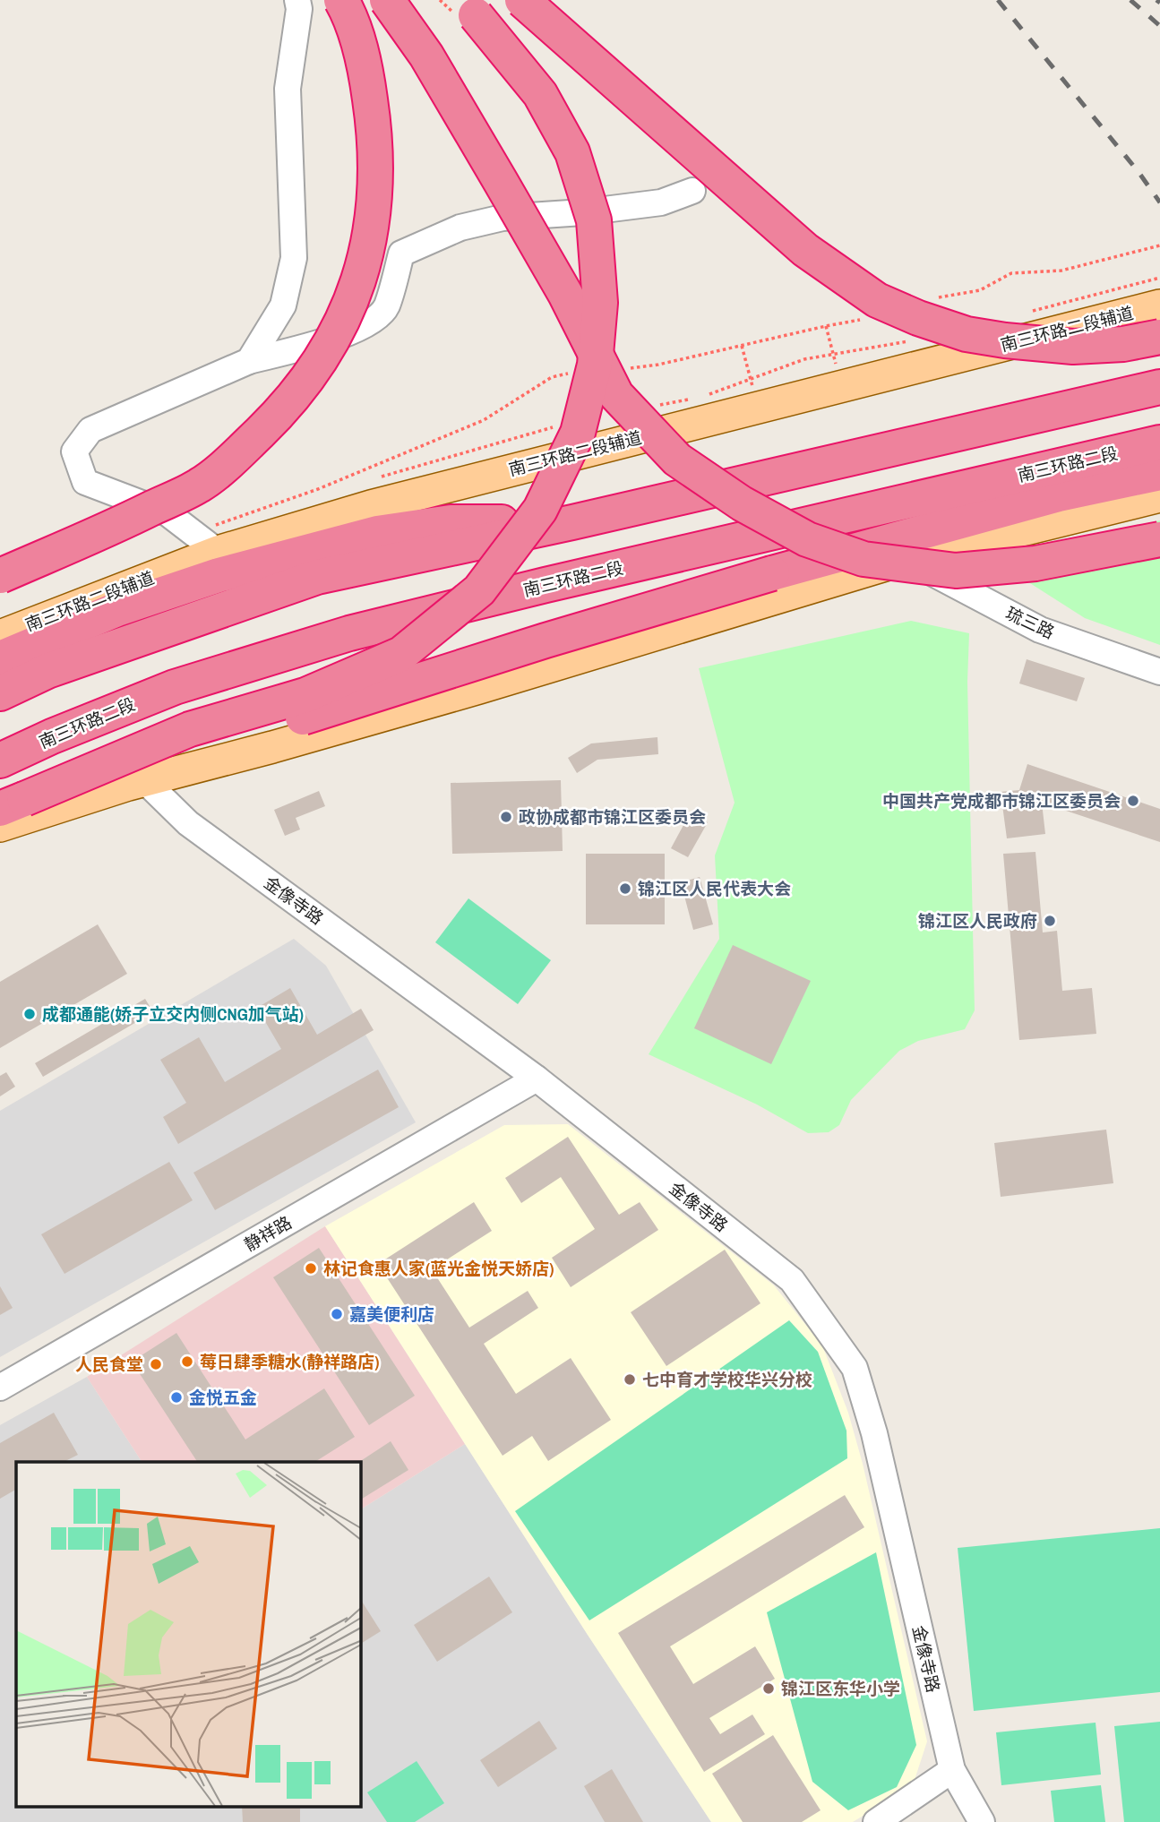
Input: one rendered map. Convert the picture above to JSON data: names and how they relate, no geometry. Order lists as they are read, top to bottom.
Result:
{
  "streets": {
    "highway": ["南三环路二段"],
    "main road": ["南三环路二段辅道"],
    "street": ["琉三路", "金像寺路", "静祥路"]
  },
  "crossings": [
    ["金像寺路", "静祥路"]
  ],
  "places": [
    "中国共产党成都市锦江区委员会",
    "政协成都市锦江区委员会",
    "锦江区人民代表大会",
    "锦江区人民政府",
    "成都通能(娇子立交内侧CNG加气站)",
    "林记食惠人家(蓝光金悦天娇店)",
    "嘉美便利店",
    "莓日肆季糖水(静祥路店)",
    "人民食堂",
    "七中育才学校华兴分校",
    "金悦五金",
    "锦江区东华小学"
  ]
}
